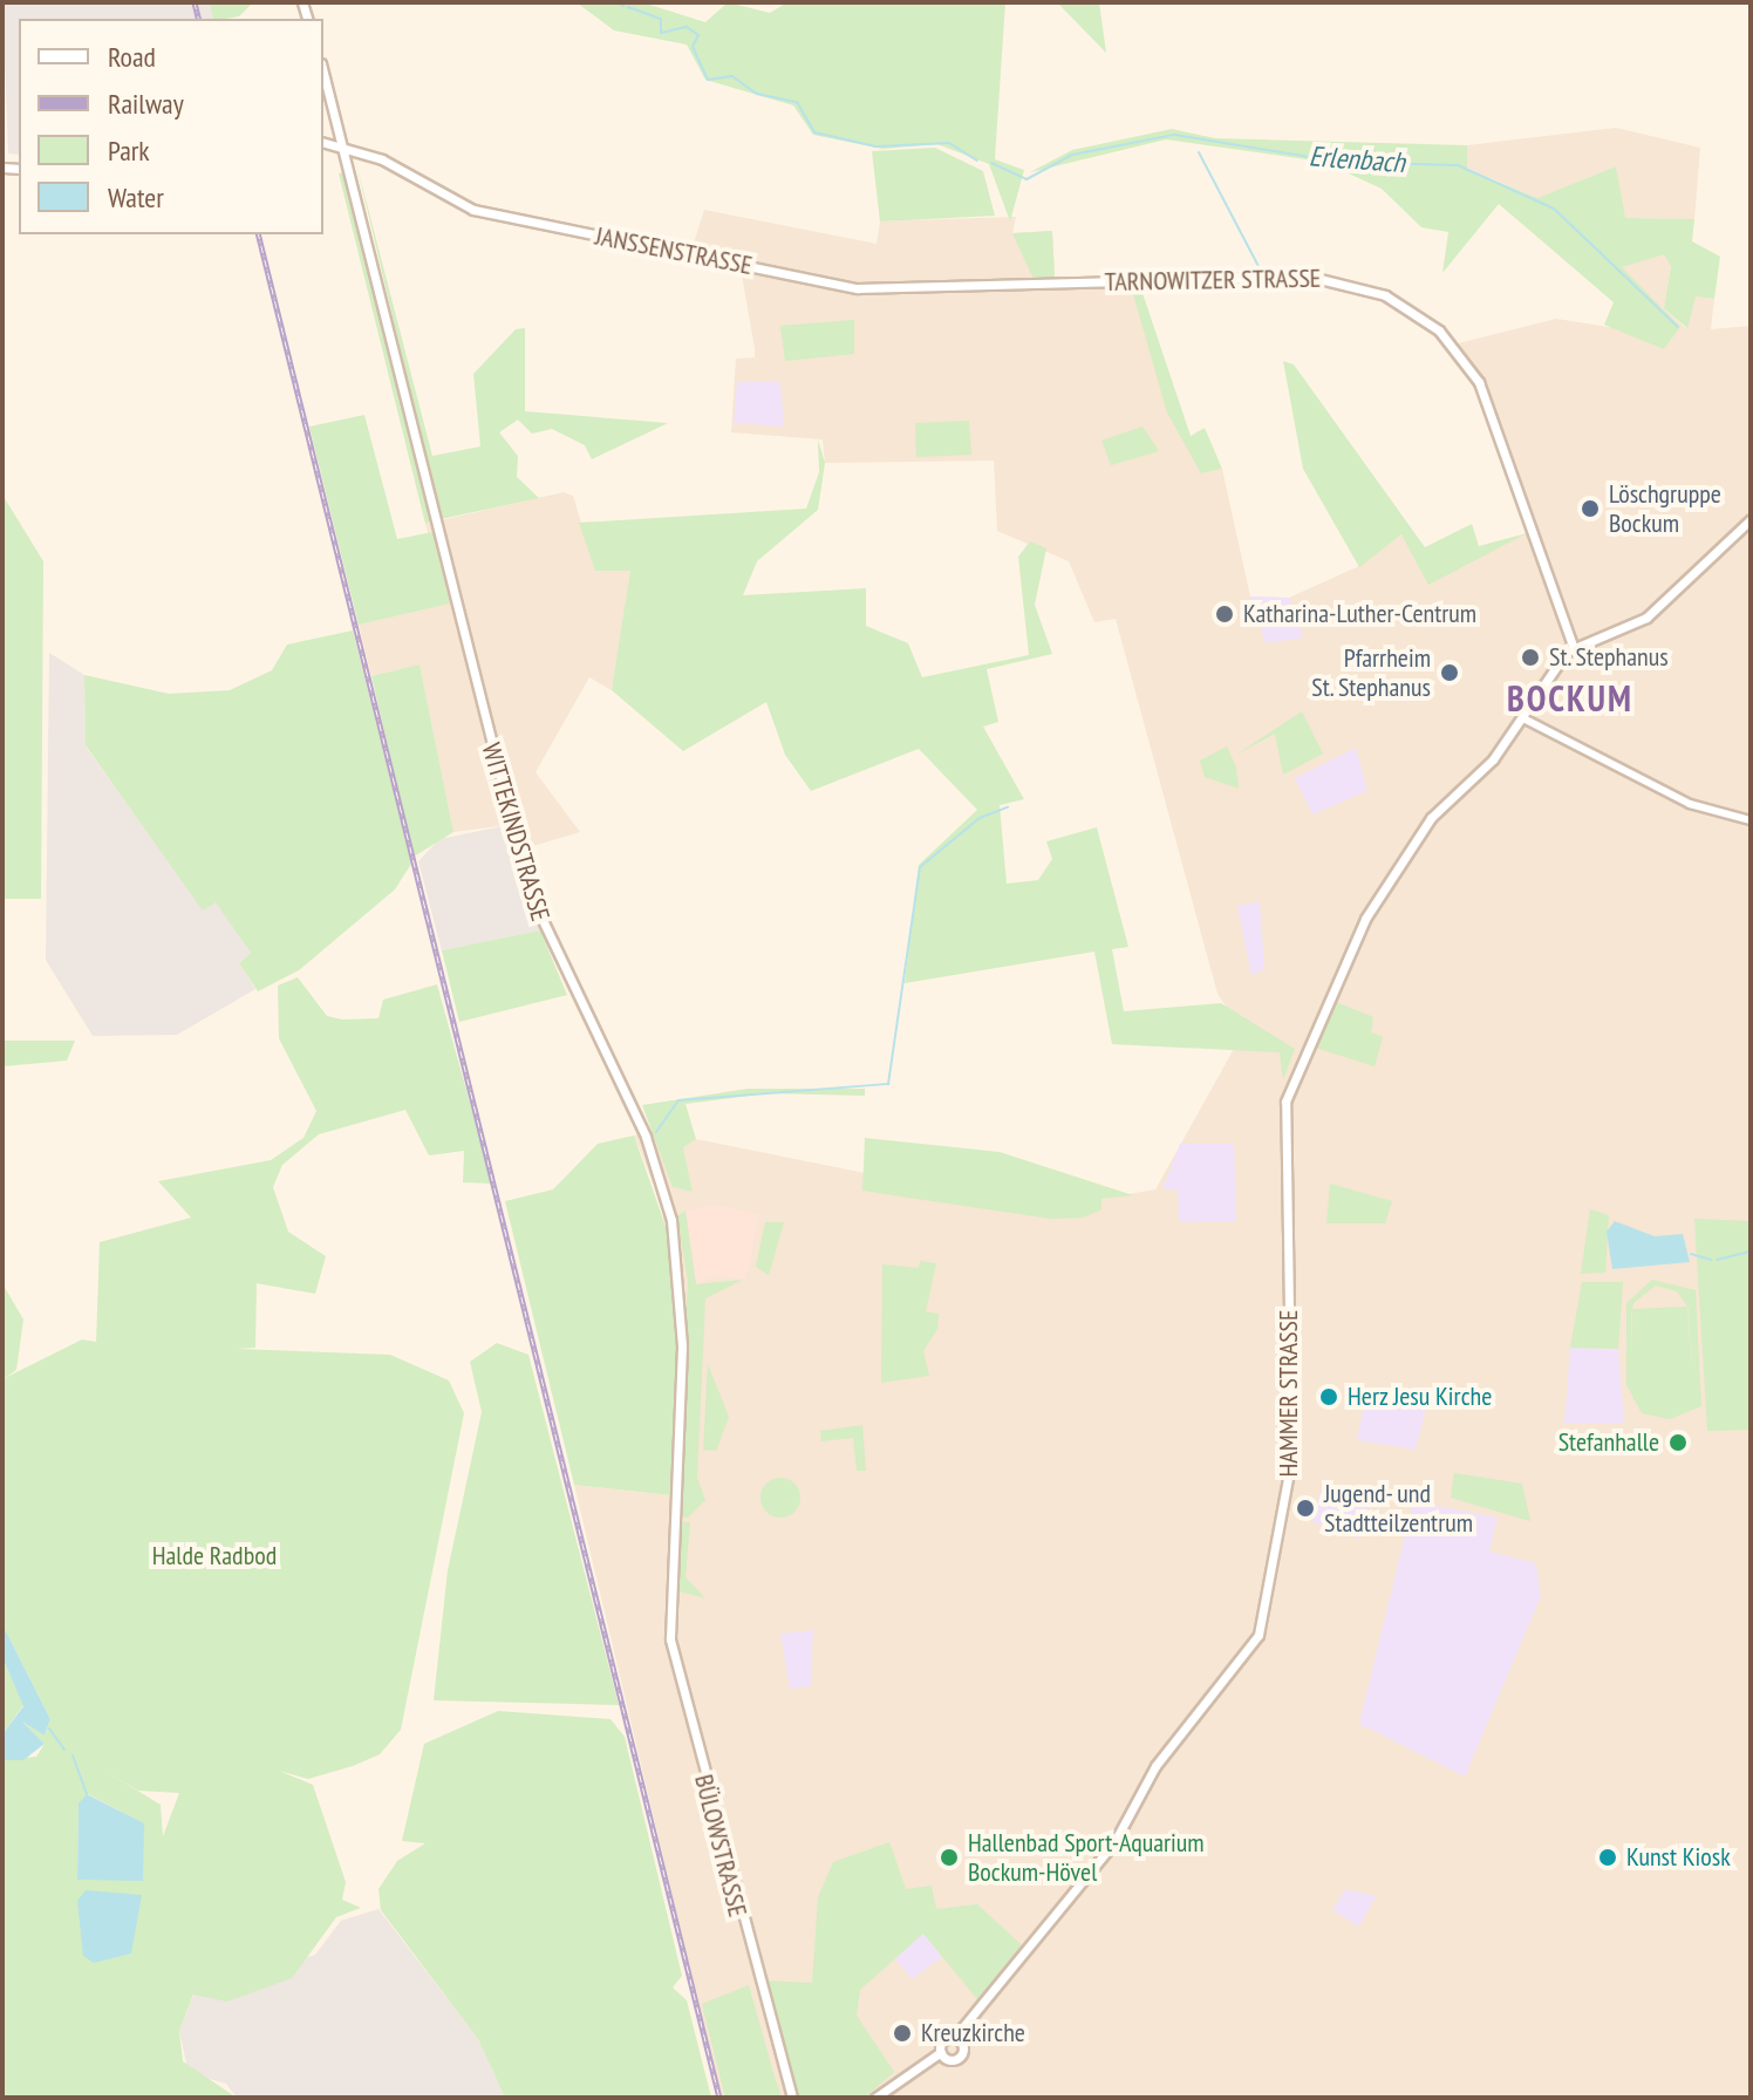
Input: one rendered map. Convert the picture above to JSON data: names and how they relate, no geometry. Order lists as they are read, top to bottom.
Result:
{
  "streets": {
    "main road": [
      "JANSSENSTRASSE",
      "TARNOWITZER STRASSE",
      "WITTEKINDSTRASSE",
      "HAMMER STRASSE",
      "BÜLOWSTRASSE"
    ]
  },
  "crossings": [
    ["JANSSENSTRASSE", "TARNOWITZER STRASSE"],
    ["JANSSENSTRASSE", "WITTEKINDSTRASSE"],
    ["TARNOWITZER STRASSE", "HAMMER STRASSE"],
    ["WITTEKINDSTRASSE", "BÜLOWSTRASSE"]
  ],
  "districts": ["BOCKUM"],
  "water": ["Erlenbach"],
  "parks": ["Halde Radbod"],
  "places": [
    "Löschgruppe Bockum",
    "Katharina-Luther-Centrum",
    "St. Stephanus",
    "Pfarrheim St. Stephanus",
    "Herz Jesu Kirche",
    "Stefanhalle",
    "Jugend- und Stadtteilzentrum",
    "Hallenbad Sport-Aquarium Bockum-Hövel",
    "Kunst Kiosk",
    "Kreuzkirche"
  ],
  "legend": [
    "Road",
    "Railway",
    "Park",
    "Water"
  ]
}
